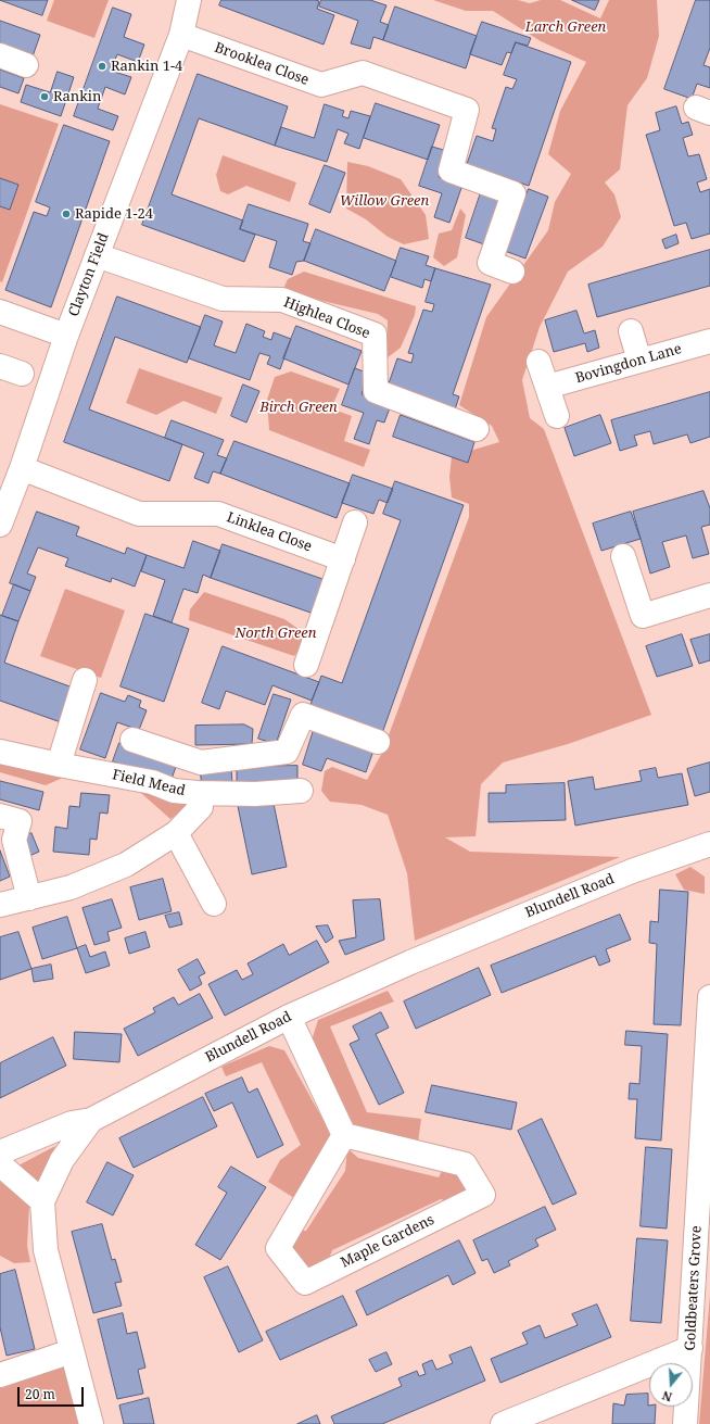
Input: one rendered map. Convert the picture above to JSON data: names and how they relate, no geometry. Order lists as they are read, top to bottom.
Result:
{
  "streets": {
    "street": [
      "Brooklea Close",
      "Clayton Field",
      "Highlea Close",
      "Bovingdon Lane",
      "Linklea Close",
      "Field Mead",
      "Blundell Road",
      "Maple Gardens",
      "Goldbeaters Grove"
    ]
  },
  "crossings": [
    ["Brooklea Close", "Clayton Field"],
    ["Clayton Field", "Highlea Close"],
    ["Clayton Field", "Linklea Close"]
  ],
  "parks": [
    "Larch Green",
    "Willow Green",
    "Birch Green",
    "North Green"
  ],
  "places": ["Rankin 1-4", "Rankin", "Rapide 1-24"],
  "scale_bar": "20 m",
  "north": "bottom"
}
